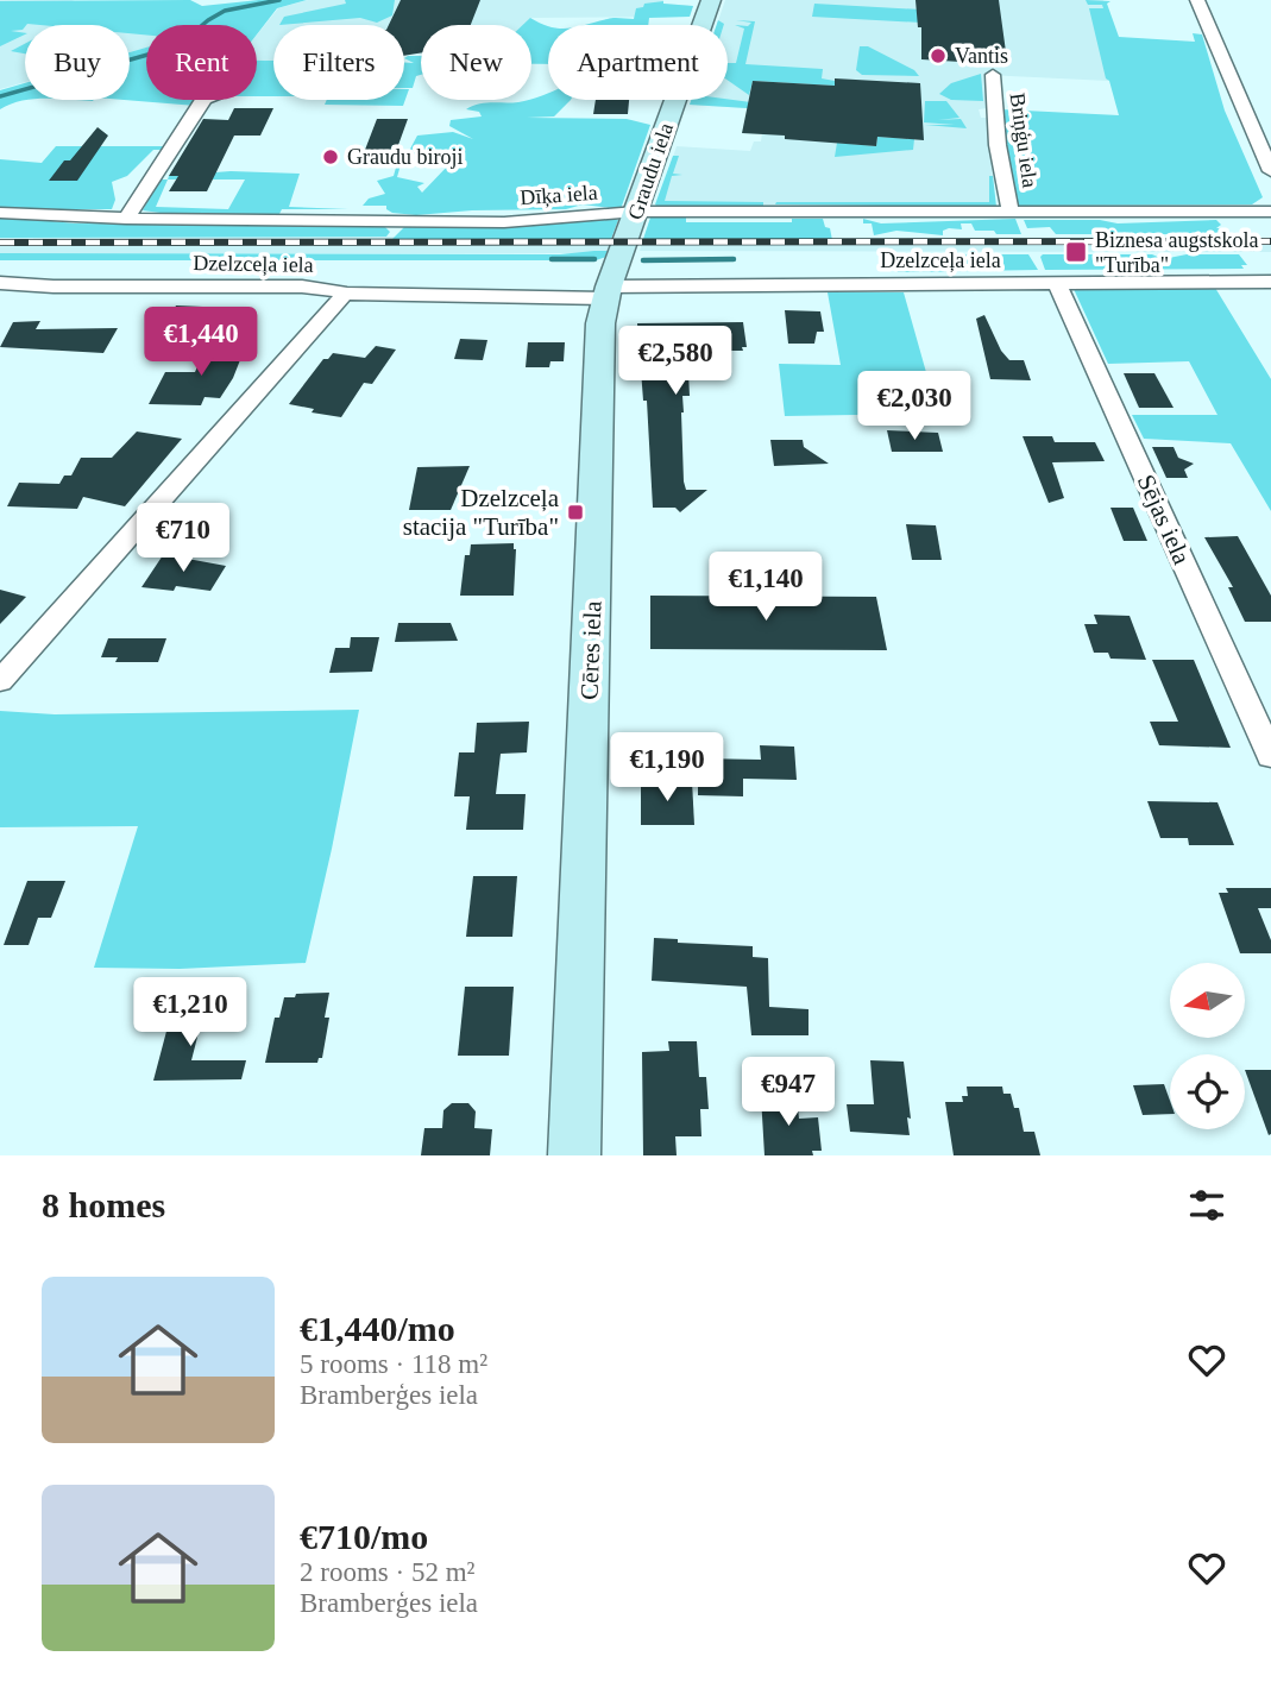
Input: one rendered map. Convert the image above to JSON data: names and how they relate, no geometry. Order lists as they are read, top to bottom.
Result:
{
  "streets": {
    "main road": ["Graudu iela", "Cēres iela"],
    "street": [
      "Briņģu iela",
      "Dīķa iela",
      "Dzelzceļa iela",
      "Sējas iela"
    ]
  },
  "crossings": [
    ["Briņģu iela", "Dīķa iela"],
    ["Graudu iela", "Dīķa iela"],
    ["Graudu iela", "Cēres iela"],
    ["Dzelzceļa iela", "Sējas iela"],
    ["Dzelzceļa iela", "Cēres iela"]
  ],
  "places": {
    "other": ["Vantis", "Graudu biroji"],
    "transit": ["Biznesa augstskola \"Turība\"", "Dzelzceļa stacija \"Turība\""]
  },
  "north": "left",
  "page": {
    "chip": [
      "Buy",
      "Rent",
      "Filters",
      "New",
      "Apartment"
    ],
    "price": [
      "€1,440",
      "€2,580",
      "€2,030",
      "€710",
      "€1,140",
      "€1,190",
      "€1,210",
      "€947"
    ],
    "heading": "8 homes",
    "list": [
      {
        "name": "€1,440/mo",
        "note": "5 rooms · 118 m² · Bramberģes iela"
      },
      {
        "name": "€710/mo",
        "note": "2 rooms · 52 m² · Bramberģes iela"
      }
    ]
  }
}
